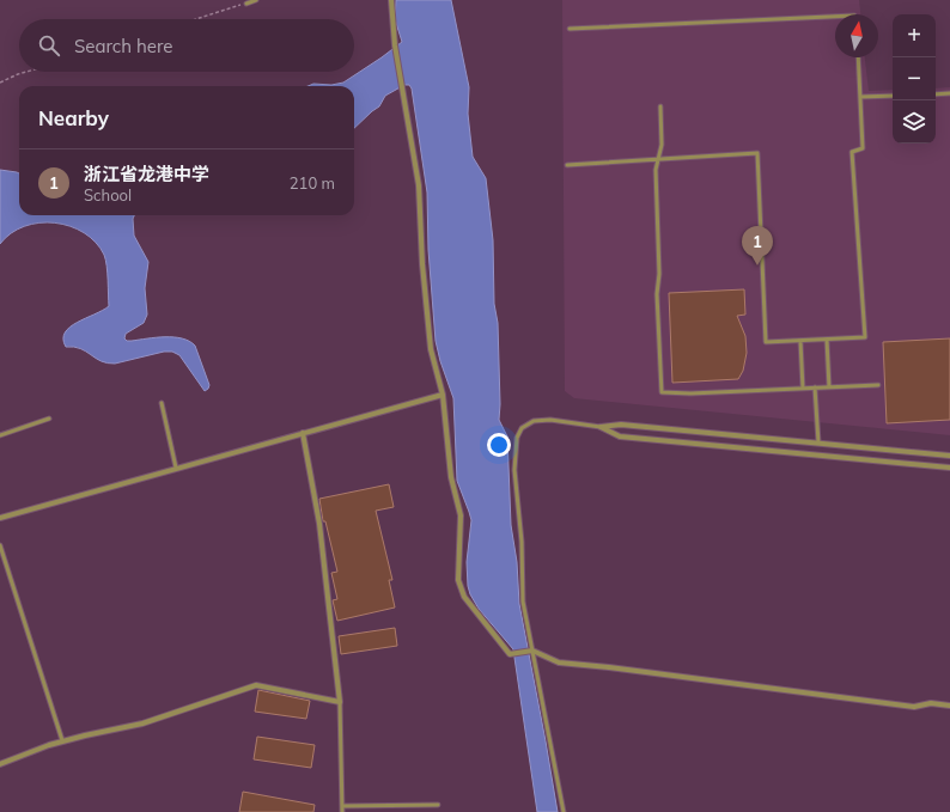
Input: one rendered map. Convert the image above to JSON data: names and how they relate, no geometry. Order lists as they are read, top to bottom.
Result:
{
  "north": "top",
  "page": {
    "map_buttons": ["+", "−"],
    "search": "Search here",
    "heading": "Nearby",
    "list": [
      {
        "mark": "1",
        "name": "浙江省龙港中学",
        "note": "School",
        "value": "210 m"
      }
    ],
    "pins": "1"
  }
}
